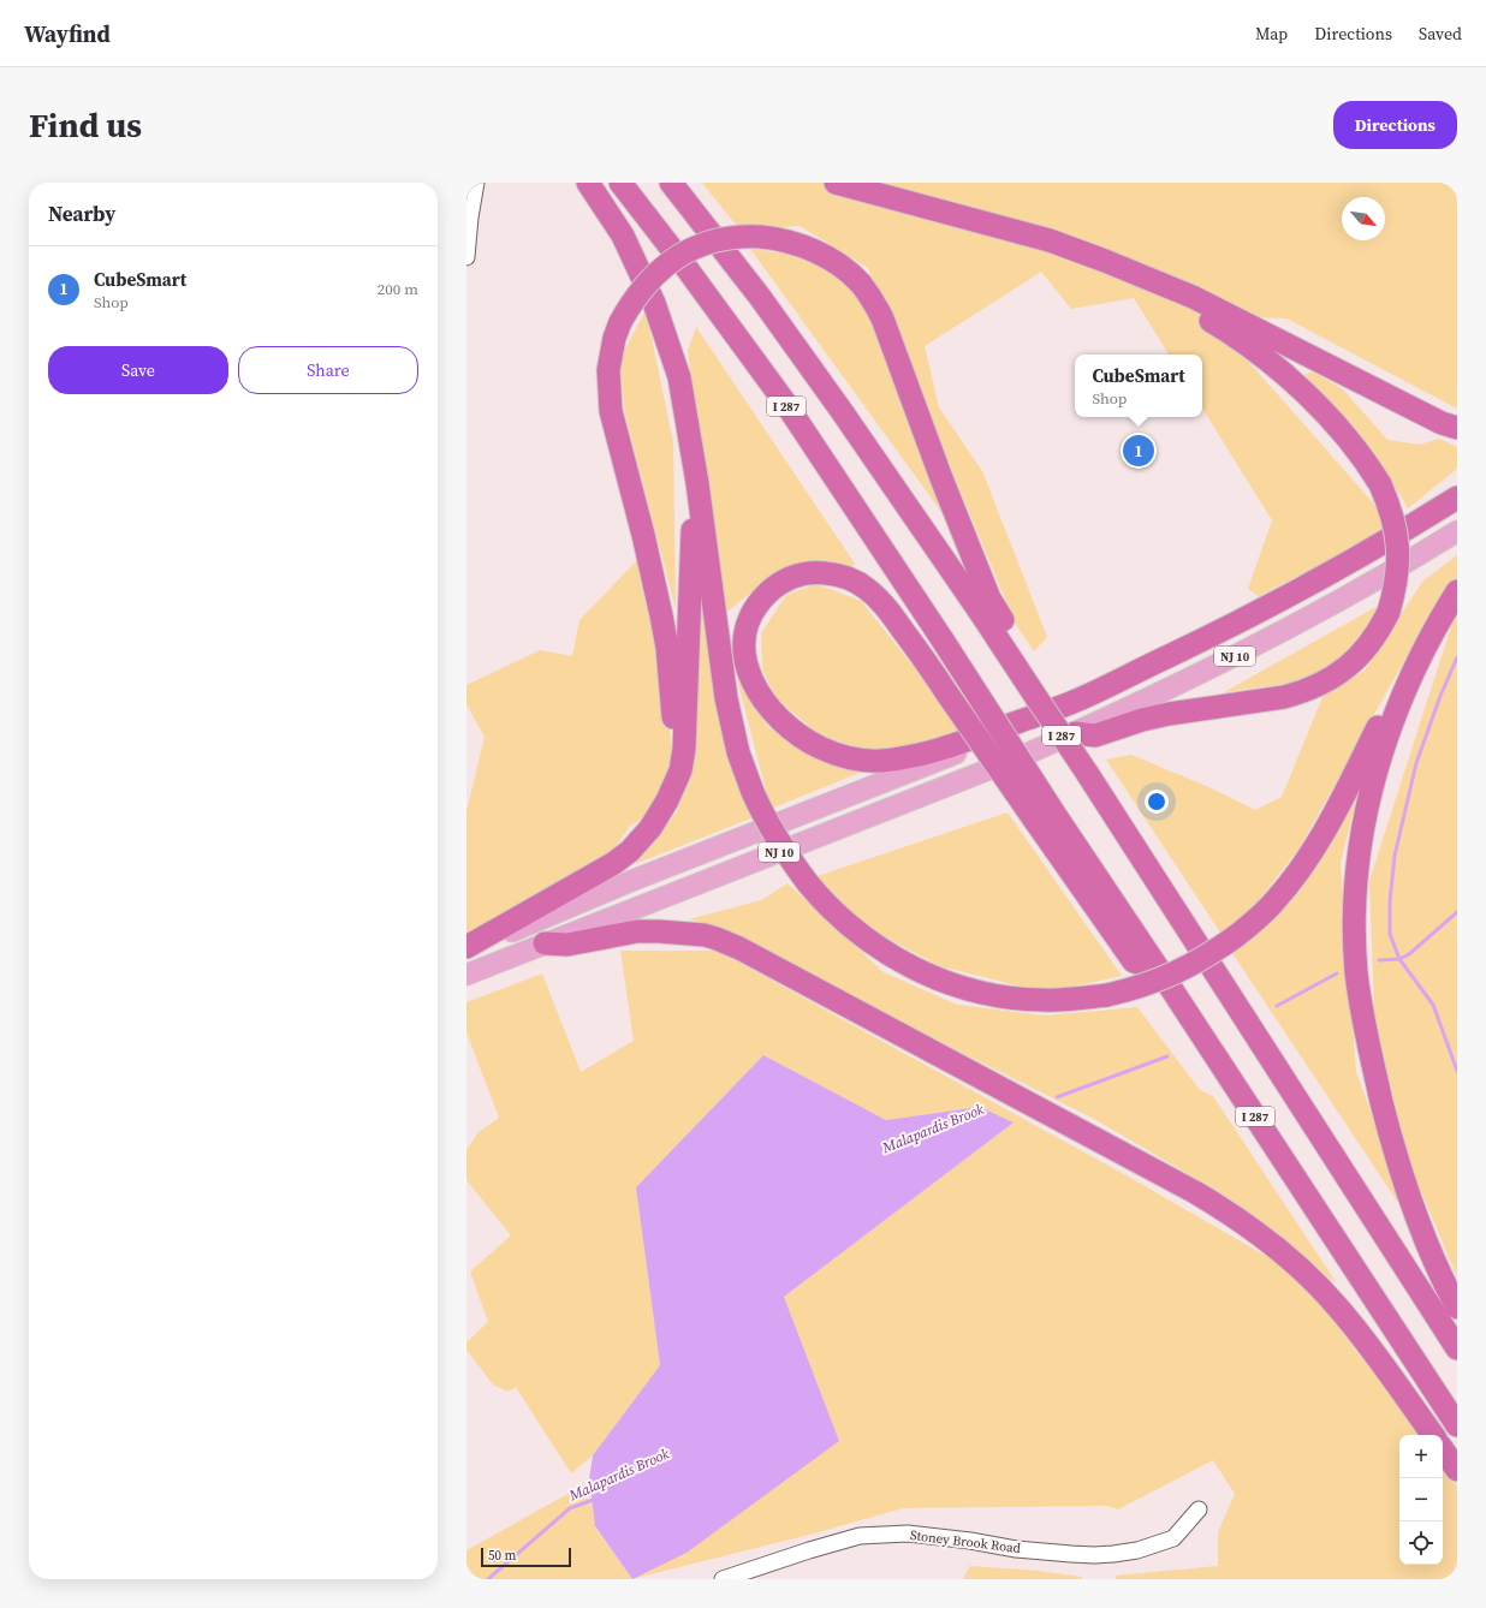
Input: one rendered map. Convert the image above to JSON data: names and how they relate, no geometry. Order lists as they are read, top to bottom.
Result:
{
  "streets": {
    "highway": ["I 287", "NJ 10"],
    "street": ["Stoney Brook Road"]
  },
  "water": ["Malapardis Brook"],
  "scale_bar": "50 m",
  "north": "bottom right",
  "page": {
    "header": "Wayfind",
    "nav": ["Map", "Directions", "Saved"],
    "buttons": [
      "Directions",
      ["Save", "Share"]
    ],
    "title": "Find us",
    "heading": "Nearby",
    "list": [
      {
        "mark": "1",
        "name": "CubeSmart",
        "note": "Shop",
        "value": "200 m"
      }
    ],
    "popup": ["CubeSmart", "Shop"],
    "pins": "1",
    "map_buttons": ["+", "−"],
    "scale": "50 m"
  }
}
